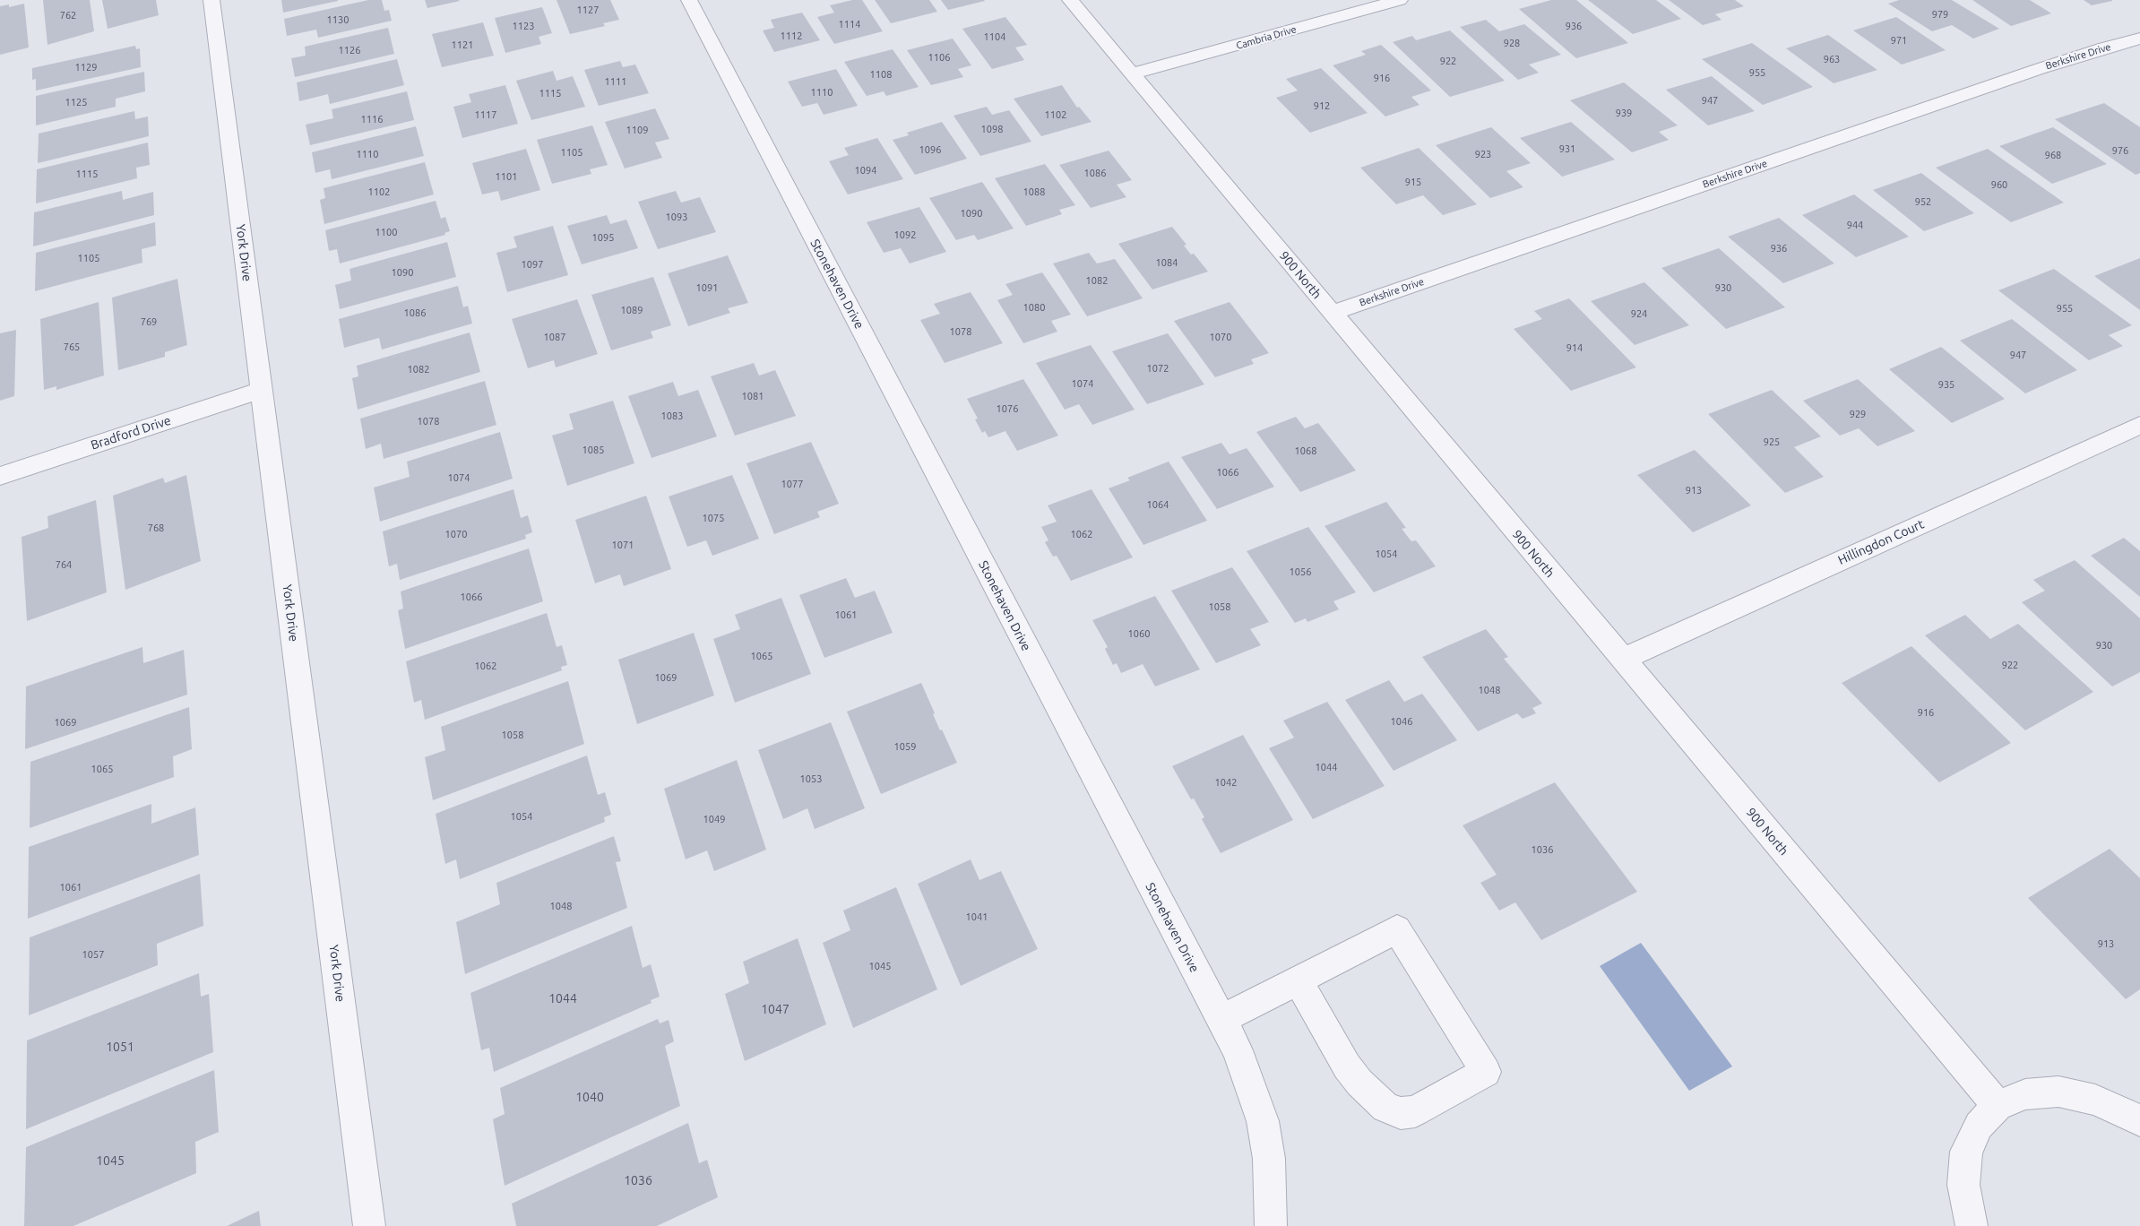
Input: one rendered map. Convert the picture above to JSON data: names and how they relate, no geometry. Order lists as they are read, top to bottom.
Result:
{
  "streets": {
    "street": [
      "Cambria Drive",
      "Berkshire Drive",
      "York Drive",
      "900 North",
      "Stonehaven Drive",
      "Bradford Drive",
      "Hillingdon Court"
    ]
  },
  "crossings": [
    ["Cambria Drive", "900 North"],
    ["Berkshire Drive", "900 North"],
    ["York Drive", "Bradford Drive"],
    ["900 North", "Hillingdon Court"]
  ],
  "house_numbers": [
    "1127",
    "979",
    "762",
    "1130",
    "1114",
    "1123",
    "936",
    "1112",
    "1104",
    "971",
    "928",
    "1121",
    "1126",
    "1106",
    "963",
    "922",
    "1129",
    "955",
    "1108",
    "916",
    "1111",
    "1110",
    "1115",
    "947",
    "1125",
    "912",
    "939",
    "1117",
    "1102",
    "1116",
    "1098",
    "1109",
    "931",
    "1096",
    "976",
    "1105",
    "1110",
    "923",
    "968",
    "1094",
    "1086",
    "1115",
    "1101",
    "915",
    "960",
    "1102",
    "1088",
    "952",
    "1090",
    "1093",
    "944",
    "1100",
    "1092",
    "1095",
    "936",
    "1105",
    "1084",
    "1097",
    "1090",
    "1082",
    "1091",
    "930",
    "1080",
    "955",
    "1089",
    "1086",
    "924",
    "769",
    "1078",
    "1087",
    "1070",
    "765",
    "914",
    "947",
    "1072",
    "1082",
    "1074",
    "935",
    "1081",
    "1076",
    "929",
    "1083",
    "1078",
    "925",
    "1085",
    "1068",
    "1066",
    "1074",
    "1077",
    "913",
    "1064",
    "1075",
    "768",
    "1070",
    "1062",
    "1071",
    "1054",
    "764",
    "1056",
    "1066",
    "1058",
    "1061",
    "1060",
    "930",
    "1065",
    "922",
    "1062",
    "1069",
    "1048",
    "916",
    "1046",
    "1069",
    "1058",
    "1059",
    "1044",
    "1065",
    "1053",
    "1042",
    "1054",
    "1049",
    "1036",
    "1061",
    "1048",
    "1041",
    "913",
    "1057",
    "1045",
    "1044",
    "1047",
    "1051",
    "1040",
    "1045",
    "1036"
  ]
}
